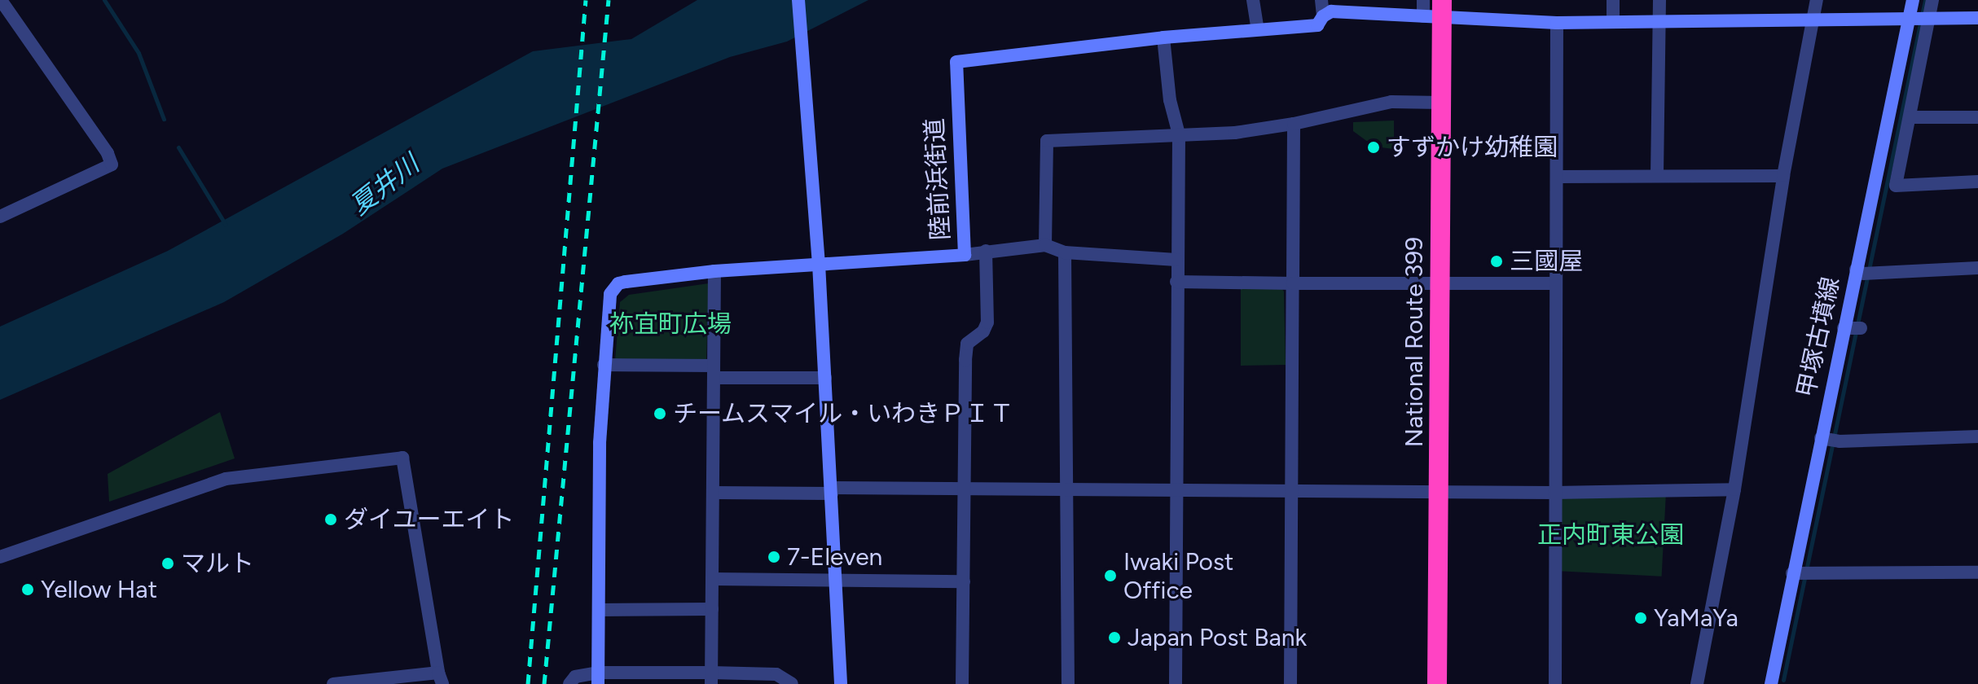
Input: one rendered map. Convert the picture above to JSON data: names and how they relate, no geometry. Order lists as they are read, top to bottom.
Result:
{
  "streets": {
    "highway": ["National Route 399"],
    "street": ["陸前浜街道", "甲塚古墳線"]
  },
  "water": ["夏井川"],
  "parks": ["祢宜町広場", "正内町東公園"],
  "places": [
    "すずかけ幼稚園",
    "三國屋",
    "チームスマイル・いわきＰＩＴ",
    "ダイユーエイト",
    "7-Eleven",
    "マルト",
    "Iwaki Post Office",
    "Yellow Hat",
    "YaMaYa",
    "Japan Post Bank"
  ]
}
